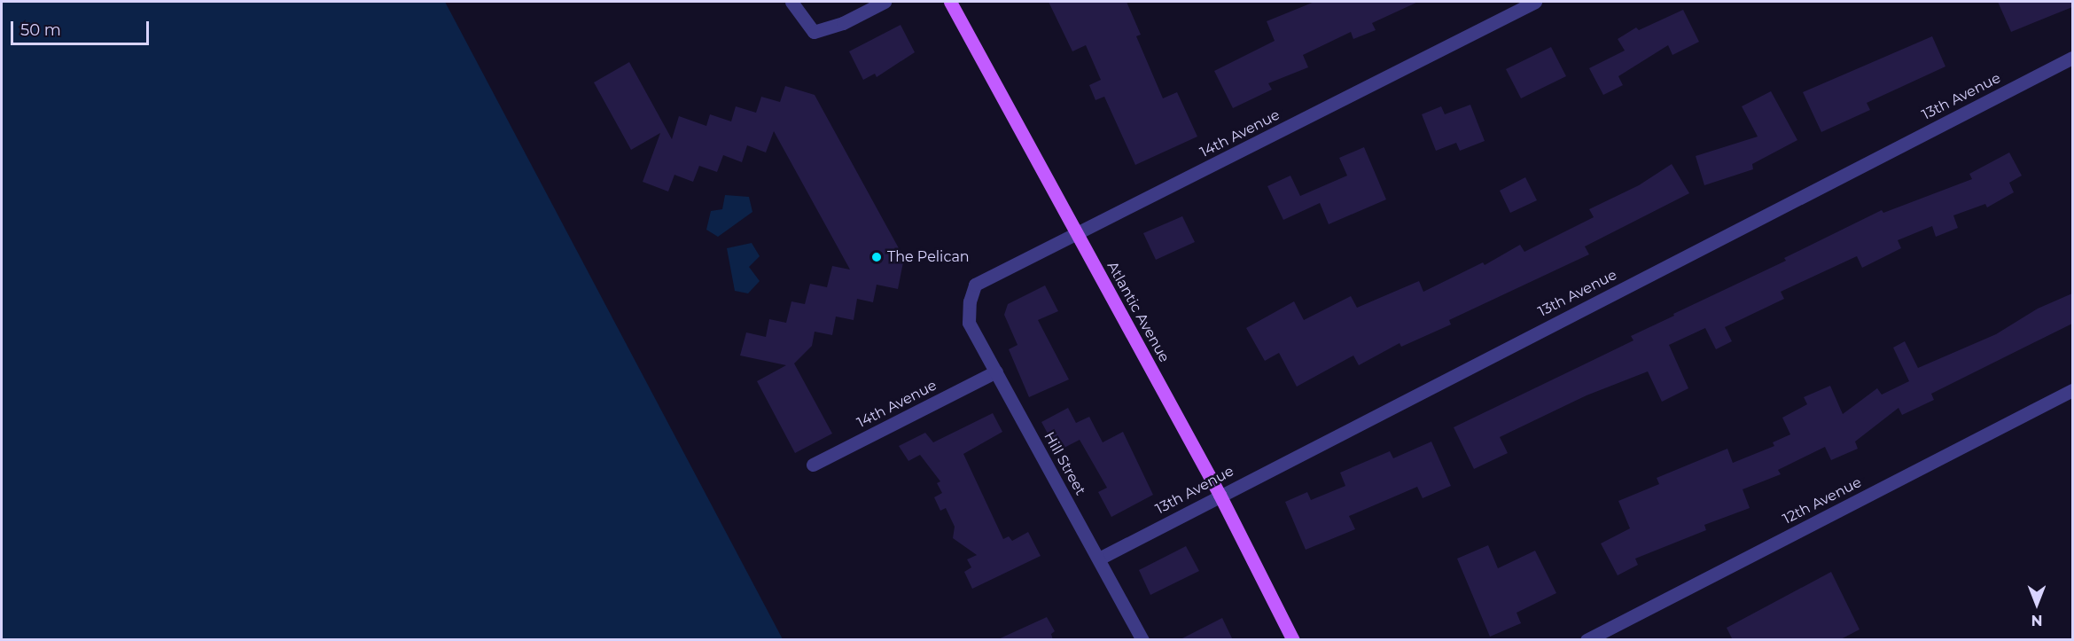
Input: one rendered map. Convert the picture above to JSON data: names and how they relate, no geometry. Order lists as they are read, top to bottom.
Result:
{
  "streets": {
    "main road": ["Atlantic Avenue"],
    "street": [
      "13th Avenue",
      "14th Avenue",
      "Hill Street",
      "12th Avenue"
    ]
  },
  "crossings": [
    ["13th Avenue", "Atlantic Avenue"],
    ["13th Avenue", "Hill Street"],
    ["14th Avenue", "Atlantic Avenue"],
    ["14th Avenue", "Hill Street"]
  ],
  "places": ["The Pelican"],
  "scale_bar": "50 m",
  "north": "bottom"
}
